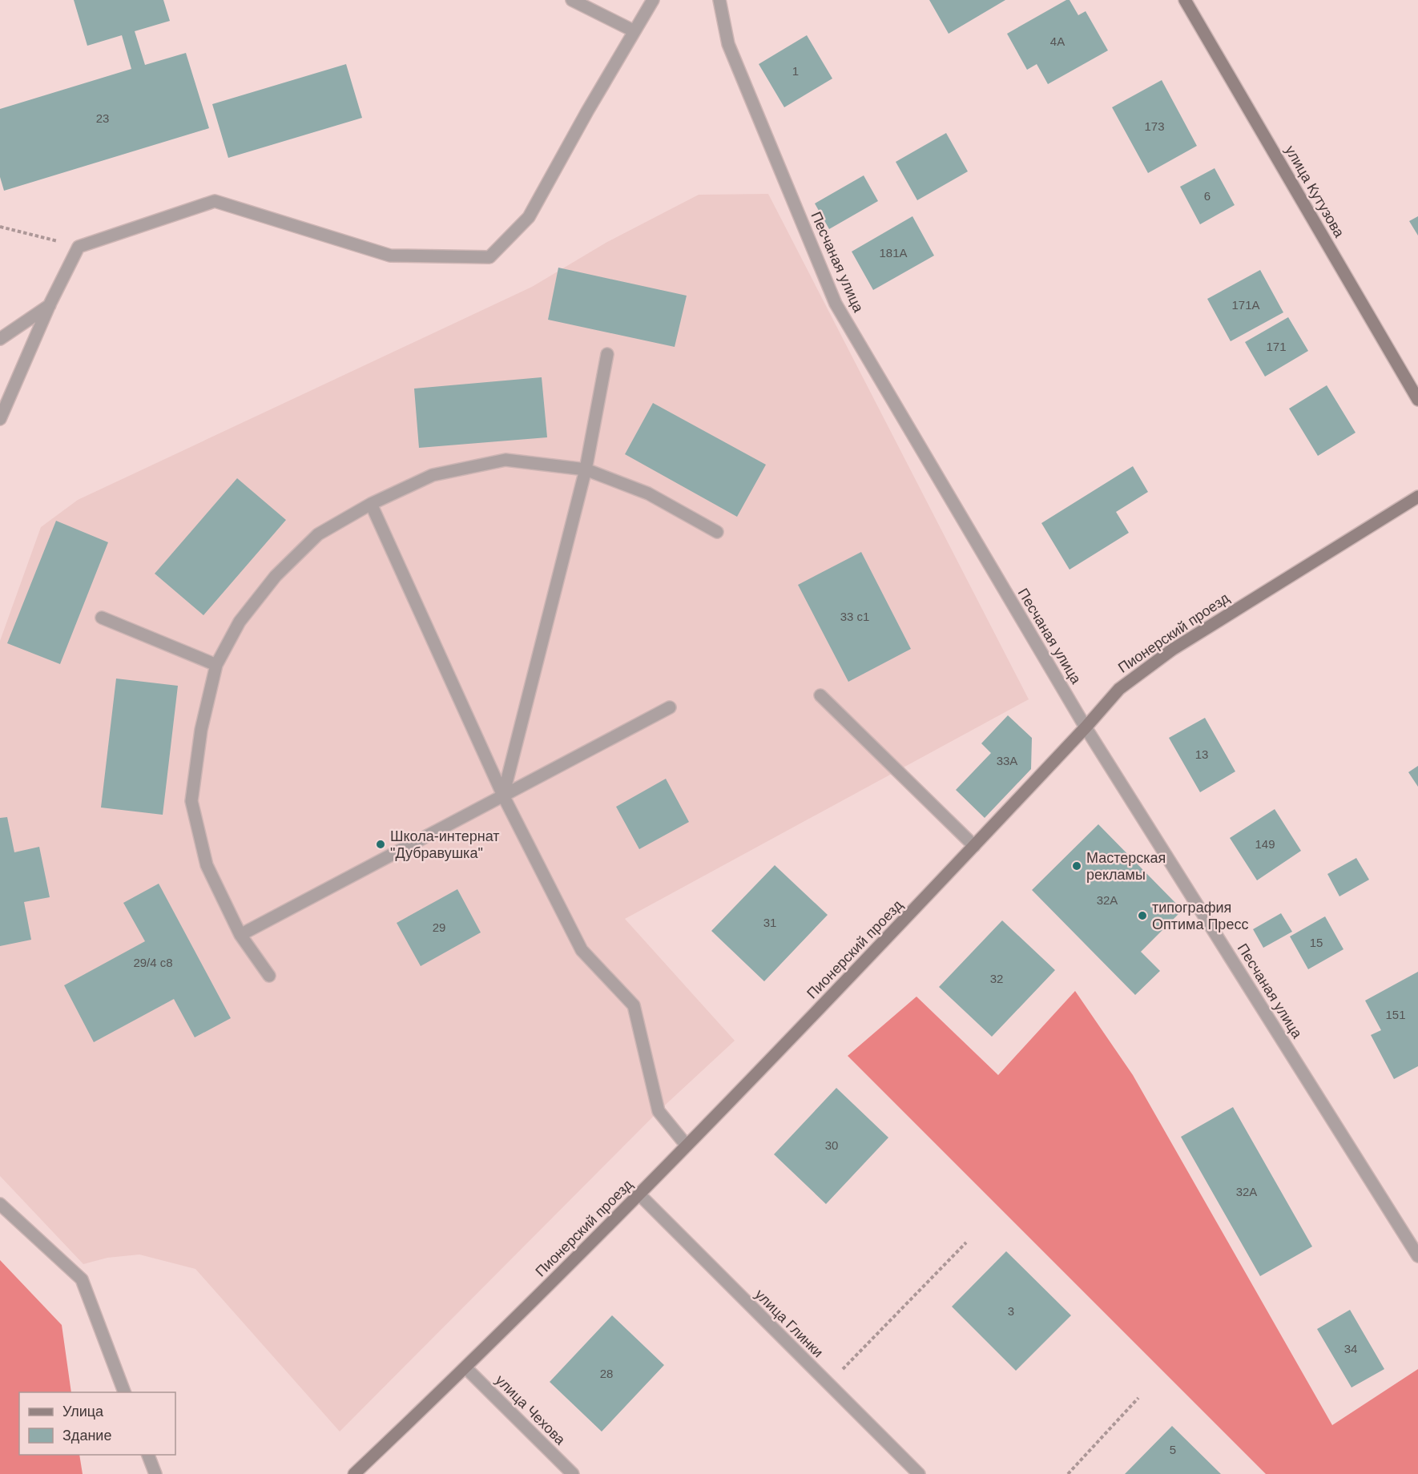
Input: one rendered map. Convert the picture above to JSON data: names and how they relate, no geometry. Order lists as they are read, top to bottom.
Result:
{
  "streets": {
    "street": [
      "улица Кутузова",
      "Песчаная улица",
      "Пионерский проезд",
      "улица Глинки",
      "улица Чехова"
    ]
  },
  "crossings": [
    ["Песчаная улица", "Пионерский проезд"],
    ["Пионерский проезд", "улица Глинки"],
    ["Пионерский проезд", "улица Чехова"]
  ],
  "places": ["Школа-интернат \"Дубравушка\"", "Мастерская рекламы", "типография Оптима Пресс"],
  "house_numbers": [
    "4А",
    "1",
    "23",
    "173",
    "6",
    "181А",
    "171А",
    "171",
    "33 с1",
    "13",
    "33А",
    "149",
    "32А",
    "31",
    "29",
    "15",
    "29/4 с8",
    "32",
    "151",
    "30",
    "32А",
    "3",
    "34",
    "28",
    "5"
  ],
  "legend": ["Улица", "Здание"]
}
